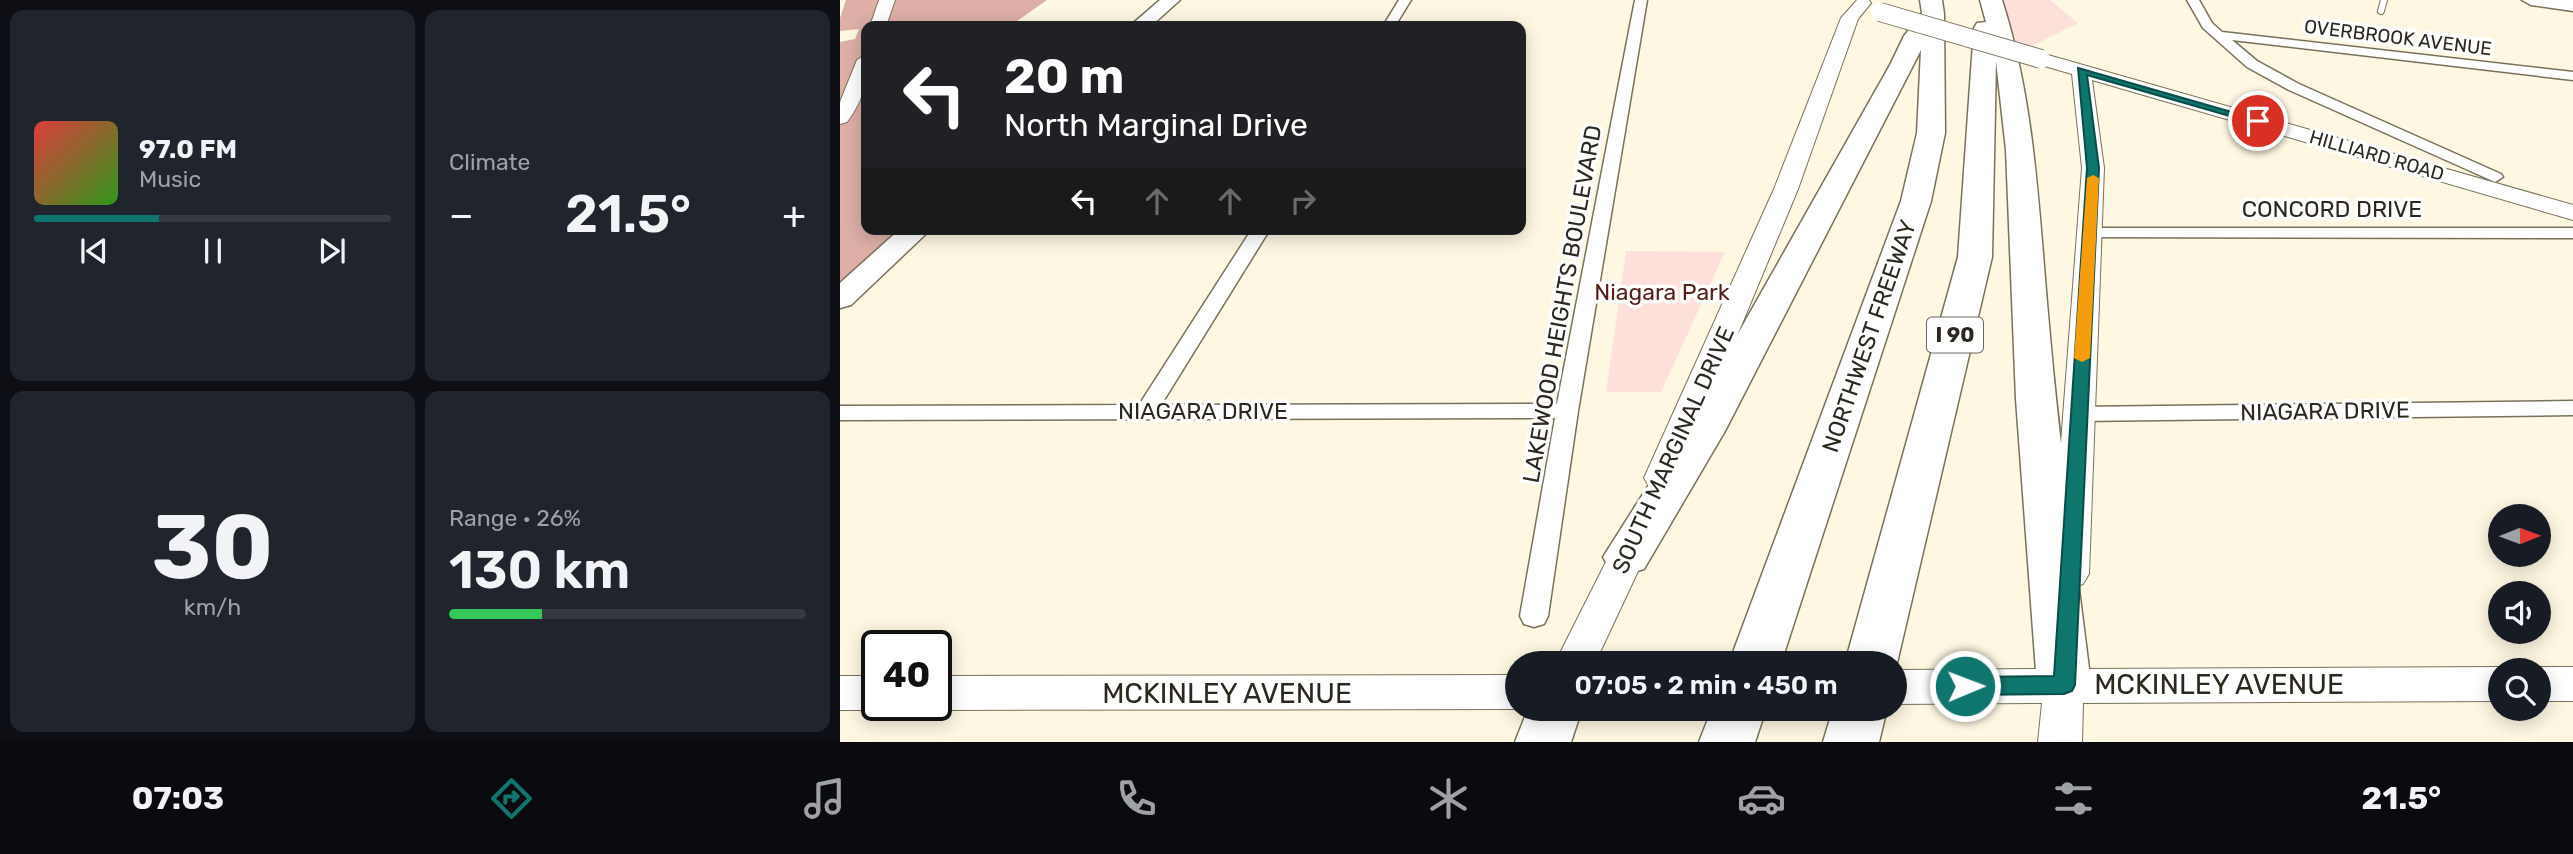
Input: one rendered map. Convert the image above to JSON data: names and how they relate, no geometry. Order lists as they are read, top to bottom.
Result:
{
  "streets": {
    "highway": ["I 90", "NORTHWEST FREEWAY"],
    "main road": ["HILLIARD ROAD", "SOUTH MARGINAL DRIVE", "MCKINLEY AVENUE"],
    "street": [
      "OVERBROOK AVENUE",
      "CONCORD DRIVE",
      "LAKEWOOD HEIGHTS BOULEVARD",
      "NIAGARA DRIVE"
    ]
  },
  "crossings": [
    ["HILLIARD ROAD", "SOUTH MARGINAL DRIVE"],
    ["LAKEWOOD HEIGHTS BOULEVARD", "NIAGARA DRIVE"]
  ],
  "parks": ["Niagara Park"],
  "north": "right",
  "page": {
    "tile": [
      "Climate",
      ["30", "km/h"],
      ["Range · 26%", "130 km"]
    ],
    "turn": ["20 m", "North Marginal Drive"],
    "song": ["97.0 FM", "Music"],
    "heat": ["−", "21.5°", "+"],
    "limit": "40",
    "trip": "07:05 · 2 min · 450 m",
    "tabs": ["07:03", "21.5°"]
  }
}
